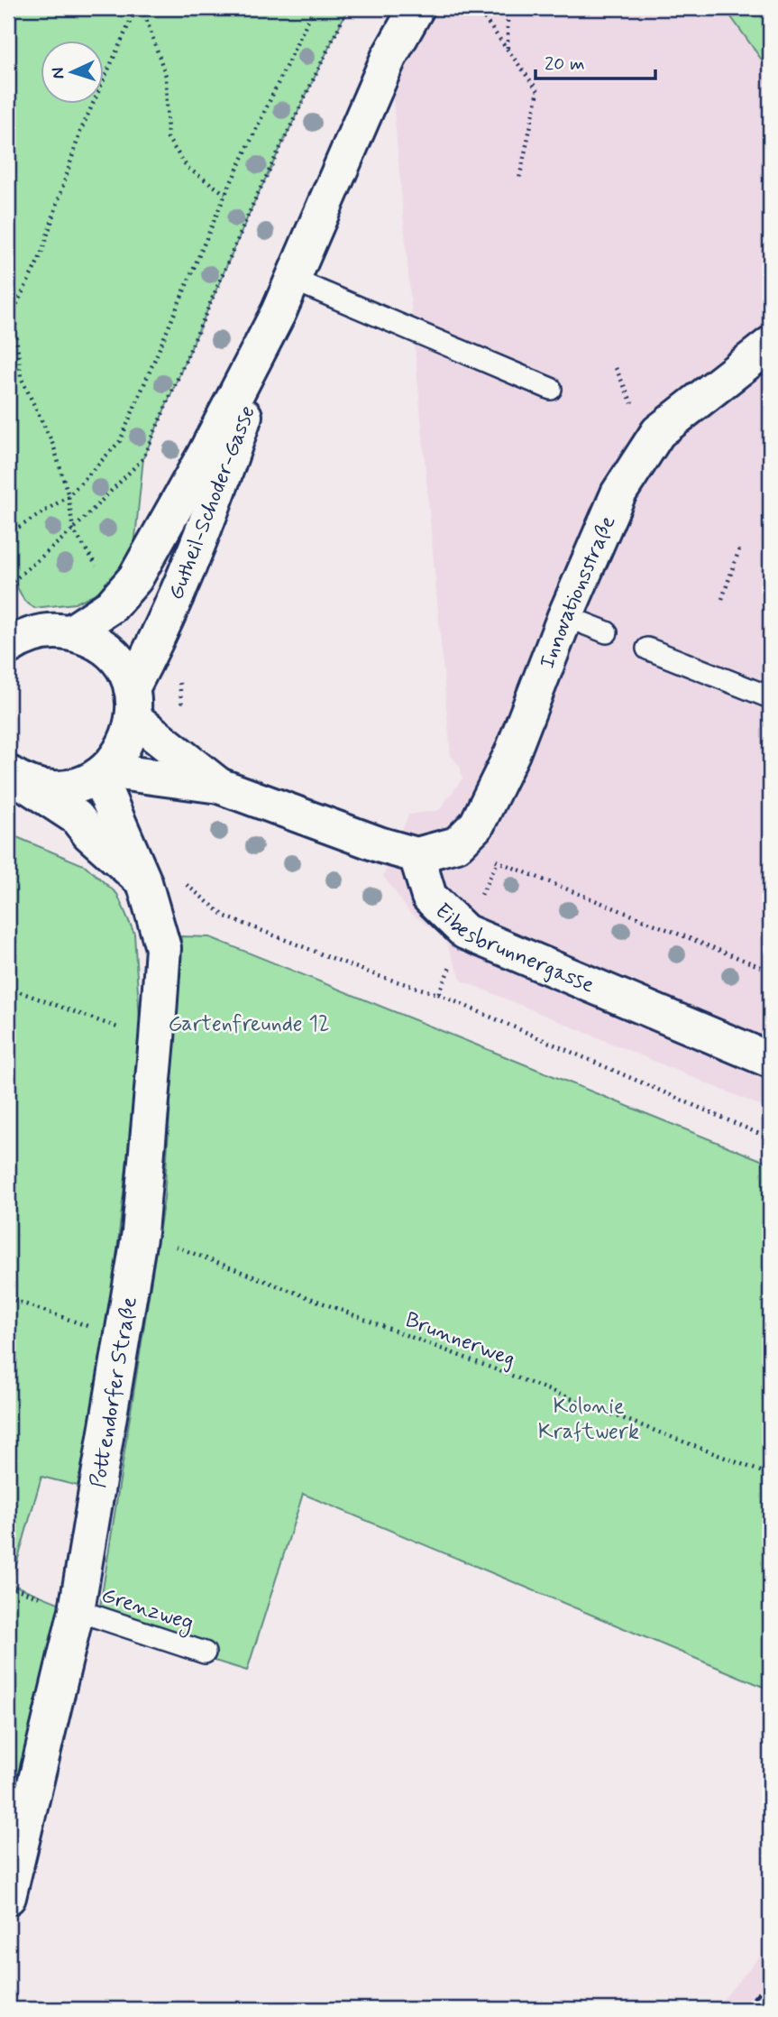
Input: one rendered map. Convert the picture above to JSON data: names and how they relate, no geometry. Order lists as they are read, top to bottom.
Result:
{
  "streets": {
    "street": [
      "Gutheil-Schoder-Gasse",
      "Innovationsstraße",
      "Eibesbrunnergasse",
      "Pottendorfer Straße"
    ],
    "lane": ["Grenzweg"],
    "path": ["Brunnerweg"]
  },
  "crossings": [
    ["Gutheil-Schoder-Gasse", "Pottendorfer Straße"],
    ["Brunnerweg", "Pottendorfer Straße"],
    ["Pottendorfer Straße", "Grenzweg"]
  ],
  "parks": ["Gartenfreunde 12", "Kolonie Kraftwerk"],
  "scale_bar": "20 m",
  "north": "left"
}
